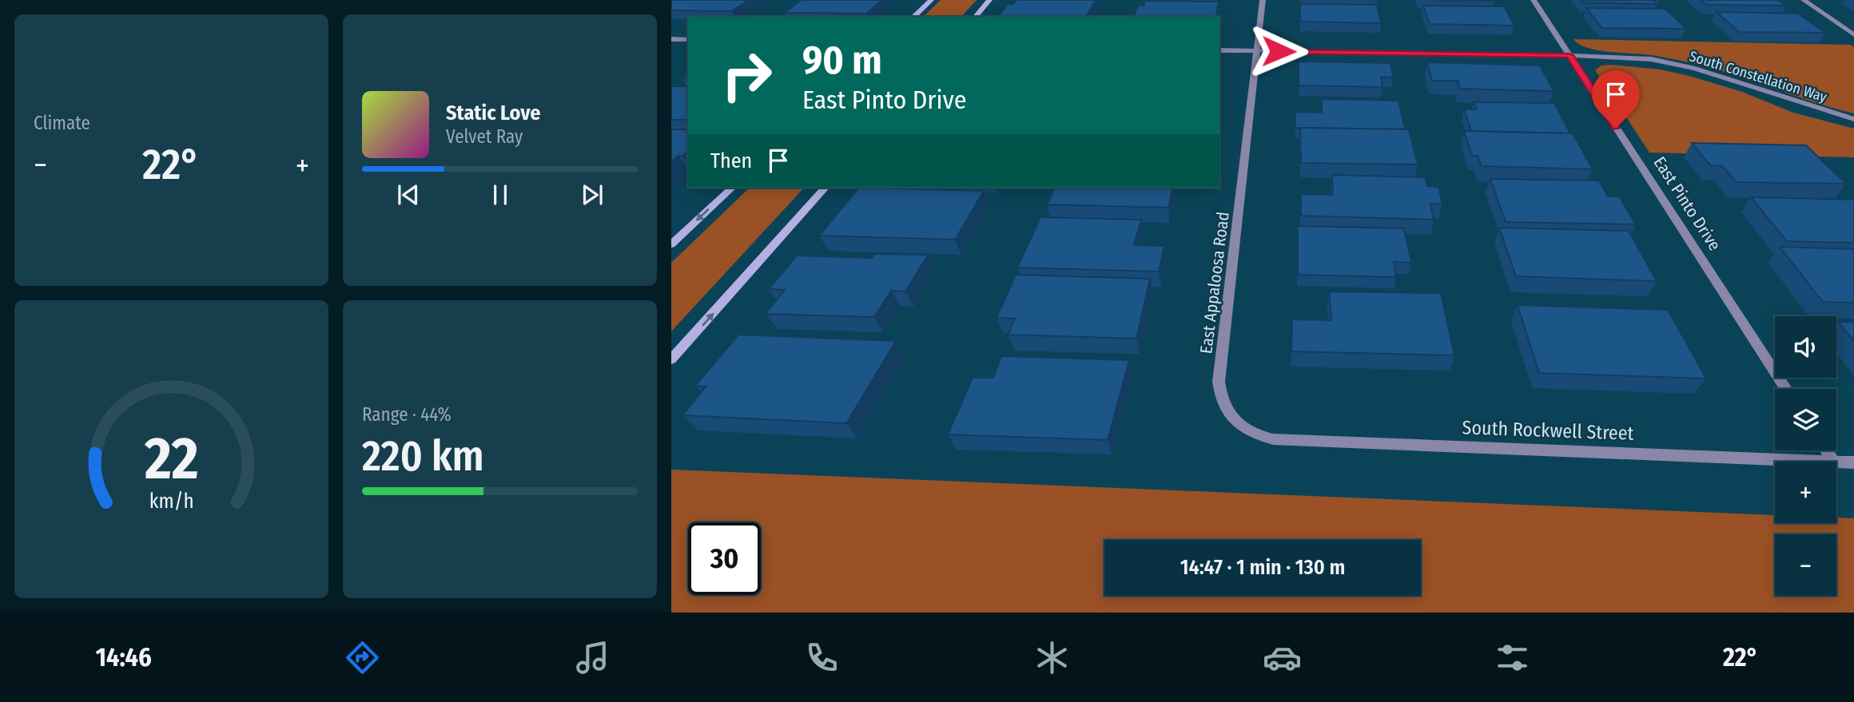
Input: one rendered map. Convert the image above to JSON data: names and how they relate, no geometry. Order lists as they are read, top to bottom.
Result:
{
  "streets": {
    "street": [
      "South Constellation Way",
      "East Pinto Drive",
      "East Appaloosa Road",
      "South Rockwell Street"
    ]
  },
  "crossings": [
    ["South Constellation Way", "East Pinto Drive"],
    ["South Constellation Way", "East Appaloosa Road"],
    ["East Appaloosa Road", "South Rockwell Street"]
  ],
  "page": {
    "tile": [
      "Climate",
      ["Range · 44%", "220 km"]
    ],
    "turn": ["90 m", "East Pinto Drive"],
    "song": ["Static Love", "Velvet Ray"],
    "then": "Then",
    "heat": ["−", "22°", "+"],
    "map_buttons": ["+", "−"],
    "limit": "30",
    "trip": "14:47 · 1 min · 130 m",
    "tabs": ["14:46", "22°"],
    "gauge": ["22", "km/h"]
  }
}
